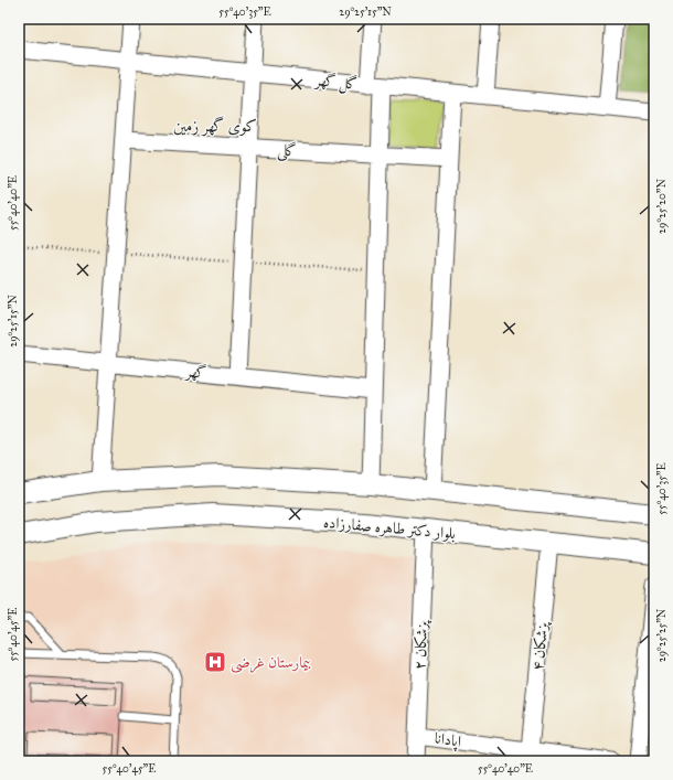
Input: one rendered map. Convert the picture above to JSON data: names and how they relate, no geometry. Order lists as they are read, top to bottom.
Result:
{
  "streets": {
    "street": [
      "گل گهر",
      "گلی",
      "گهر",
      "بلوار دکتر طاهره صفارزاده",
      "پزشکان ۲",
      "پزشکان ۴",
      "اپادانا"
    ]
  },
  "crossings": [
    ["بلوار دکتر طاهره صفارزاده", "پزشکان ۲"],
    ["بلوار دکتر طاهره صفارزاده", "پزشکان ۴"],
    ["پزشکان ۲", "اپادانا"],
    ["پزشکان ۴", "اپادانا"]
  ],
  "districts": ["کوی گهر زمین"],
  "places": {
    "hospital": ["بیمارستان غرضی"]
  },
  "coordinates": [
    "55°40'35\"E",
    "29°25'15\"N",
    "55°40'40\"E",
    "29°25'20\"N",
    "55°40'45\"E",
    "29°25'25\"N"
  ]
}
